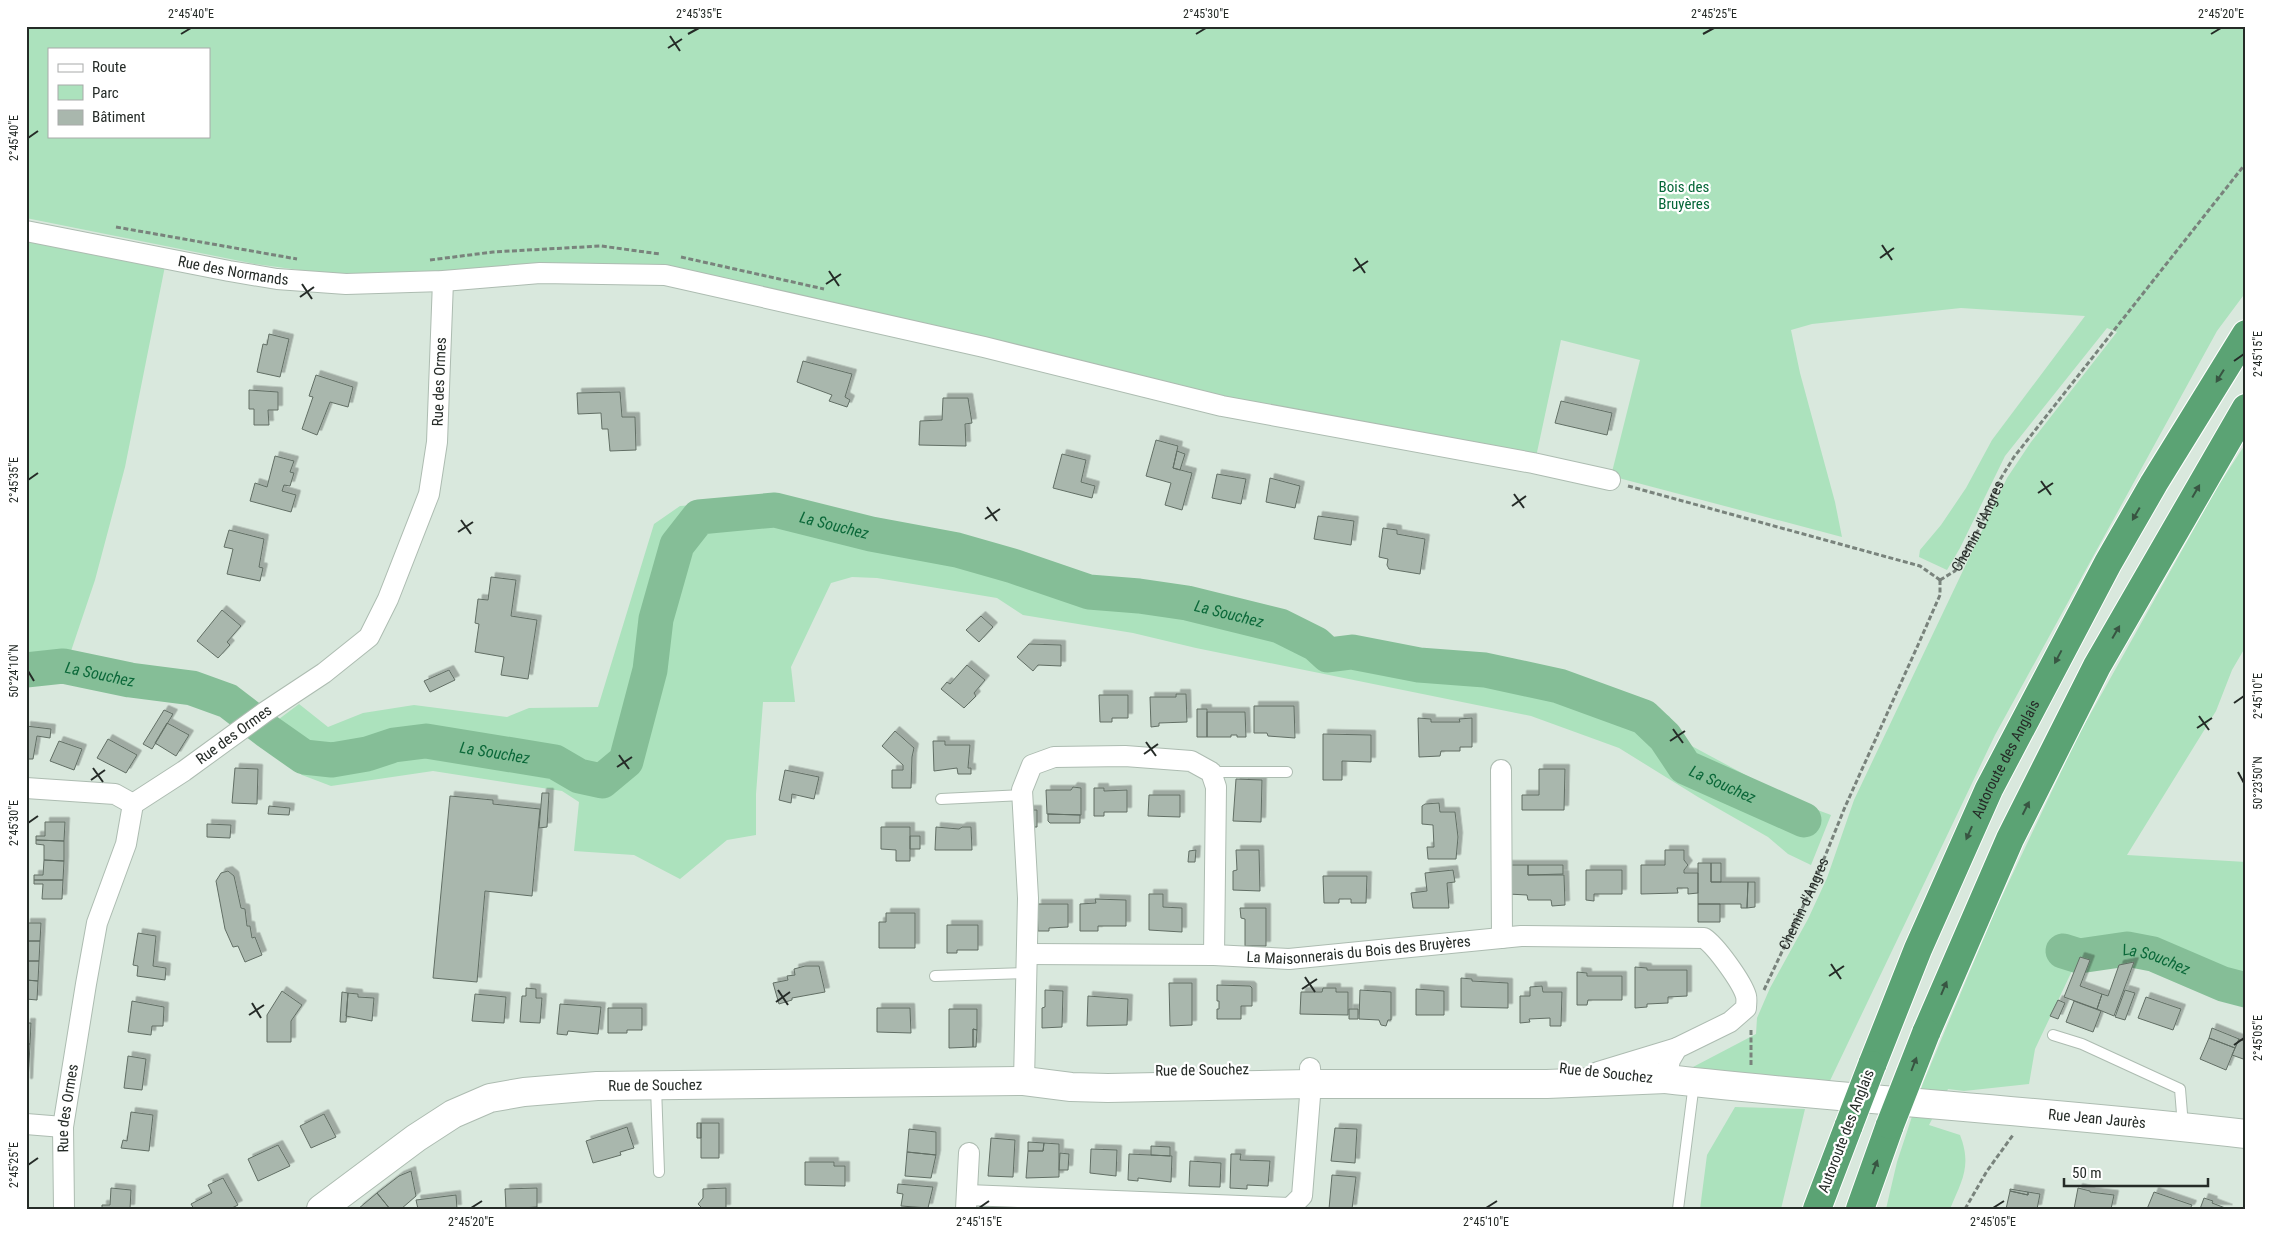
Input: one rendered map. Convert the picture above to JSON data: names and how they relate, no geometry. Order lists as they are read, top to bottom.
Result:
{
  "streets": {
    "highway": ["Autoroute des Anglais"],
    "main road": ["Rue de Souchez", "Rue Jean Jaurès"],
    "street": ["Rue des Normands", "Rue des Ormes", "La Maisonnerais du Bois des Bruyères"],
    "path": ["Chemin d'Angres"]
  },
  "crossings": [
    ["Rue des Normands", "Rue des Ormes"],
    ["Chemin d'Angres", "La Maisonnerais du Bois des Bruyères"],
    ["Rue de Souchez", "Rue Jean Jaurès"]
  ],
  "water": ["La Souchez"],
  "parks": ["Bois des Bruyères"],
  "legend": ["Route", "Parc", "Bâtiment"],
  "scale_bar": "50 m",
  "coordinates": [
    "2°45'40\"E",
    "2°45'35\"E",
    "2°45'30\"E",
    "2°45'25\"E",
    "2°45'20\"E",
    "2°45'15\"E",
    "50°24'10\"N",
    "2°45'10\"E",
    "50°23'50\"N",
    "2°45'05\"E"
  ]
}
